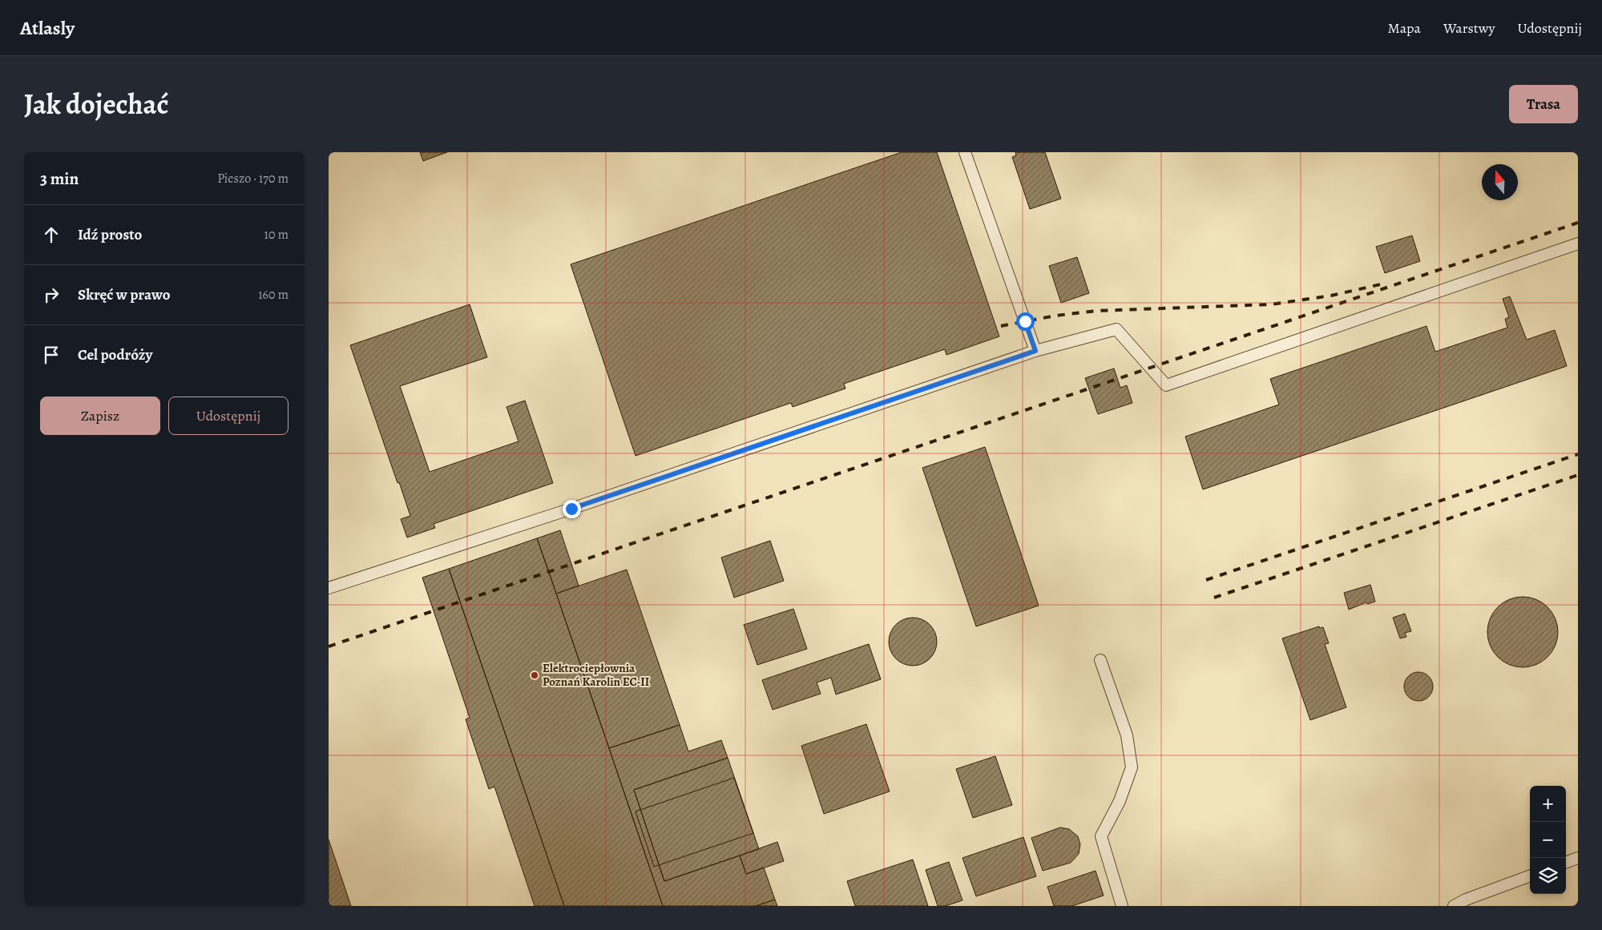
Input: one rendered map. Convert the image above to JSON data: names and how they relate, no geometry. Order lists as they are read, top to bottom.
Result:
{
  "places": ["Elektrociepłownia Poznań Karolin EC-II"],
  "north": "top",
  "page": {
    "header": "Atlasly",
    "nav": ["Mapa", "Warstwy", "Udostępnij"],
    "title": "Jak dojechać",
    "buttons": [
      "Trasa",
      ["Zapisz", "Udostępnij"]
    ],
    "heading": ["3 min", "Pieszo · 170 m"],
    "list": [
      ["Idź prosto", "10 m"],
      ["Skręć w prawo", "160 m"],
      "Cel podróży"
    ],
    "map_buttons": ["+", "−"]
  }
}
